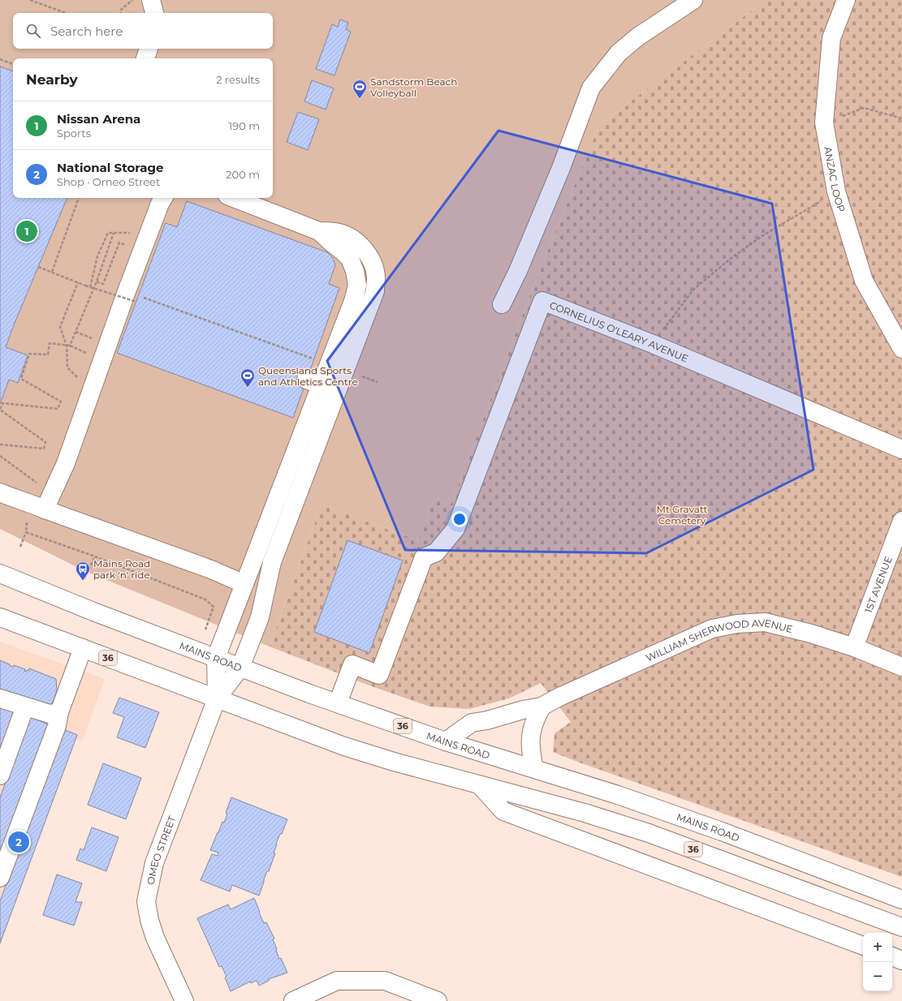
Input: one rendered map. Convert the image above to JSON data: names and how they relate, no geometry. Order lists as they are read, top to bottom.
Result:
{
  "streets": {
    "street": [
      "ANZAC LOOP",
      "CORNELIUS O'LEARY AVENUE",
      "1ST AVENUE",
      "WILLIAM SHERWOOD AVENUE",
      "MAINS ROAD",
      "36",
      "OMEO STREET"
    ]
  },
  "crossings": [
    ["CORNELIUS O'LEARY AVENUE", "MAINS ROAD"],
    ["1ST AVENUE", "WILLIAM SHERWOOD AVENUE"],
    ["WILLIAM SHERWOOD AVENUE", "MAINS ROAD"],
    ["36", "OMEO STREET"]
  ],
  "parks": ["Mt Gravatt Cemetery"],
  "places": {
    "sports": ["Sandstorm Beach Volleyball", "Queensland Sports and Athletics Centre"],
    "bus stop": ["Mains Road park 'n' ride"]
  },
  "page": {
    "search": "Search here",
    "heading": ["Nearby", "2 results"],
    "list": [
      {
        "mark": "1",
        "name": "Nissan Arena",
        "note": "Sports",
        "value": "190 m"
      },
      {
        "mark": "2",
        "name": "National Storage",
        "note": "Shop · Omeo Street",
        "value": "200 m"
      }
    ],
    "pins": ["1", "2"],
    "map_buttons": ["+", "−"]
  }
}
